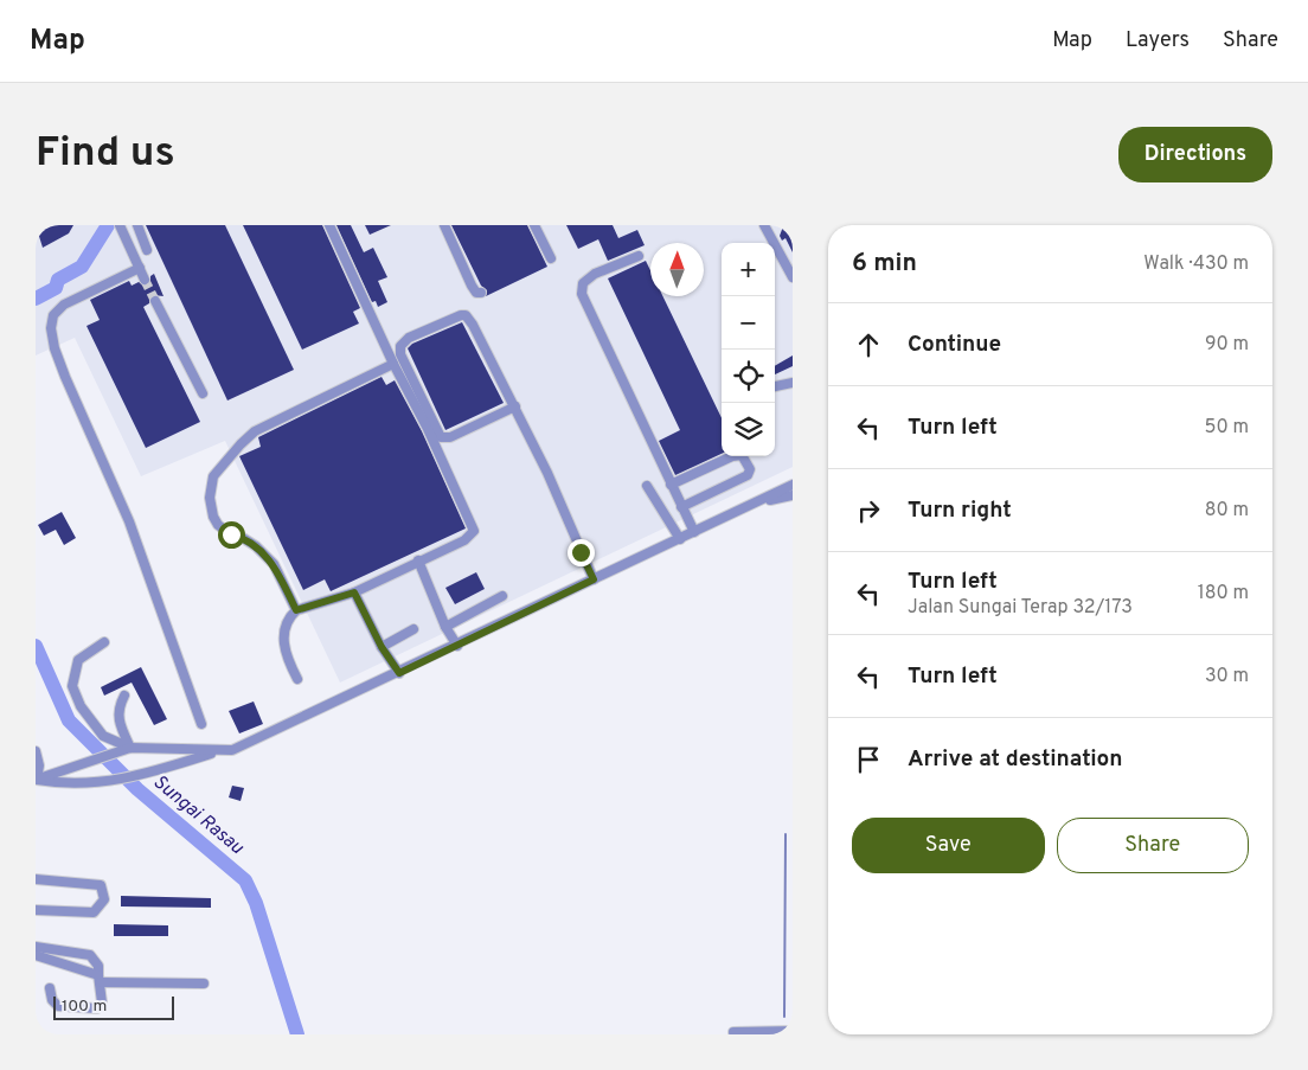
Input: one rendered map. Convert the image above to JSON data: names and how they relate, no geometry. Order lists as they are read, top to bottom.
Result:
{
  "water": ["Sungai Rasau"],
  "scale_bar": "100 m",
  "north": "top",
  "page": {
    "header": "Map",
    "nav": ["Map", "Layers", "Share"],
    "buttons": [
      "Directions",
      ["Save", "Share"]
    ],
    "title": "Find us",
    "heading": ["6 min", "Walk · 430 m"],
    "map_buttons": ["+", "−"],
    "list": [
      ["Continue", "90 m"],
      ["Turn left", "50 m"],
      ["Turn right", "80 m"],
      ["Turn left", "Jalan Sungai Terap 32/173", "180 m"],
      ["Turn left", "30 m"],
      "Arrive at destination"
    ],
    "scale": "100 m"
  }
}
